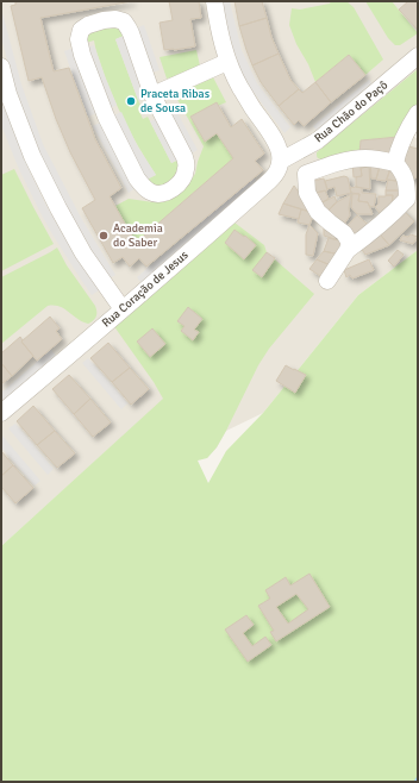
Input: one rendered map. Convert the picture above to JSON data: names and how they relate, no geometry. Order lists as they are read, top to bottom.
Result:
{
  "streets": {
    "street": ["Rua Chão do Paçô", "Rua Coração de Jesus"]
  },
  "crossings": [
    ["Rua Chão do Paçô", "Rua Coração de Jesus"]
  ],
  "places": ["Praceta Ribas de Sousa", "Academia do Saber"]
}
